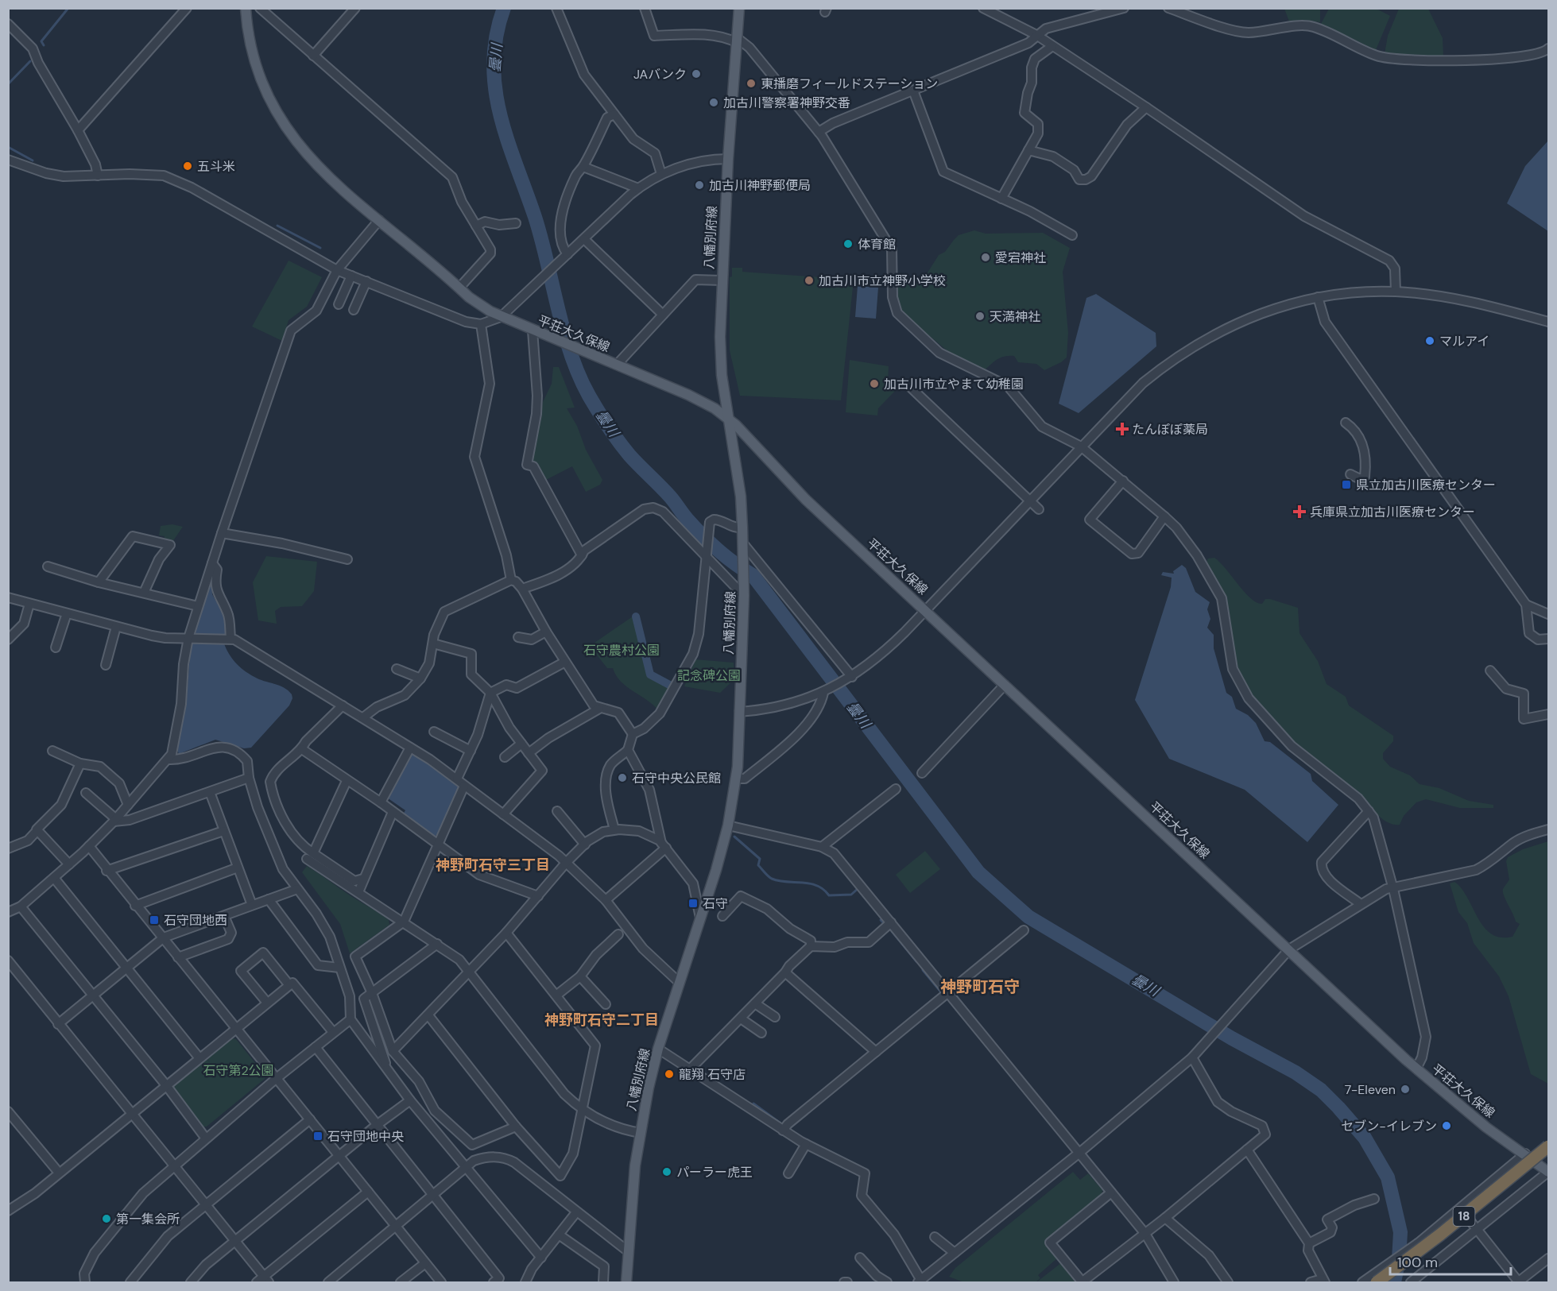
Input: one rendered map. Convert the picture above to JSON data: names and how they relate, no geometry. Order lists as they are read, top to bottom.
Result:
{
  "streets": {
    "highway": ["18"],
    "main road": ["八幡別府線", "平荘大久保線"]
  },
  "crossings": [
    ["八幡別府線", "平荘大久保線"]
  ],
  "districts": ["神野町石守三丁目", "神野町石守", "神野町石守二丁目"],
  "water": ["曇川"],
  "parks": ["石守農村公園", "記念碑公園", "石守第2公園"],
  "places": {
    "other": [
      "JAバンク",
      "東播磨フィールドステーション",
      "加古川警察署神野交番",
      "五斗米",
      "加古川神野郵便局",
      "体育館",
      "愛宕神社",
      "加古川市立神野小学校",
      "天満神社",
      "マルアイ",
      "加古川市立やまて幼稚園",
      "石守中央公民館",
      "龍翔 石守店",
      "7-Eleven",
      "セブン-イレブン",
      "パーラー虎王",
      "第一集会所"
    ],
    "health": ["たんぽぽ薬局", "兵庫県立加古川医療センター"],
    "transit": [
      "県立加古川医療センター",
      "石守",
      "石守団地西",
      "石守団地中央"
    ]
  },
  "scale_bar": "100 m"
}
